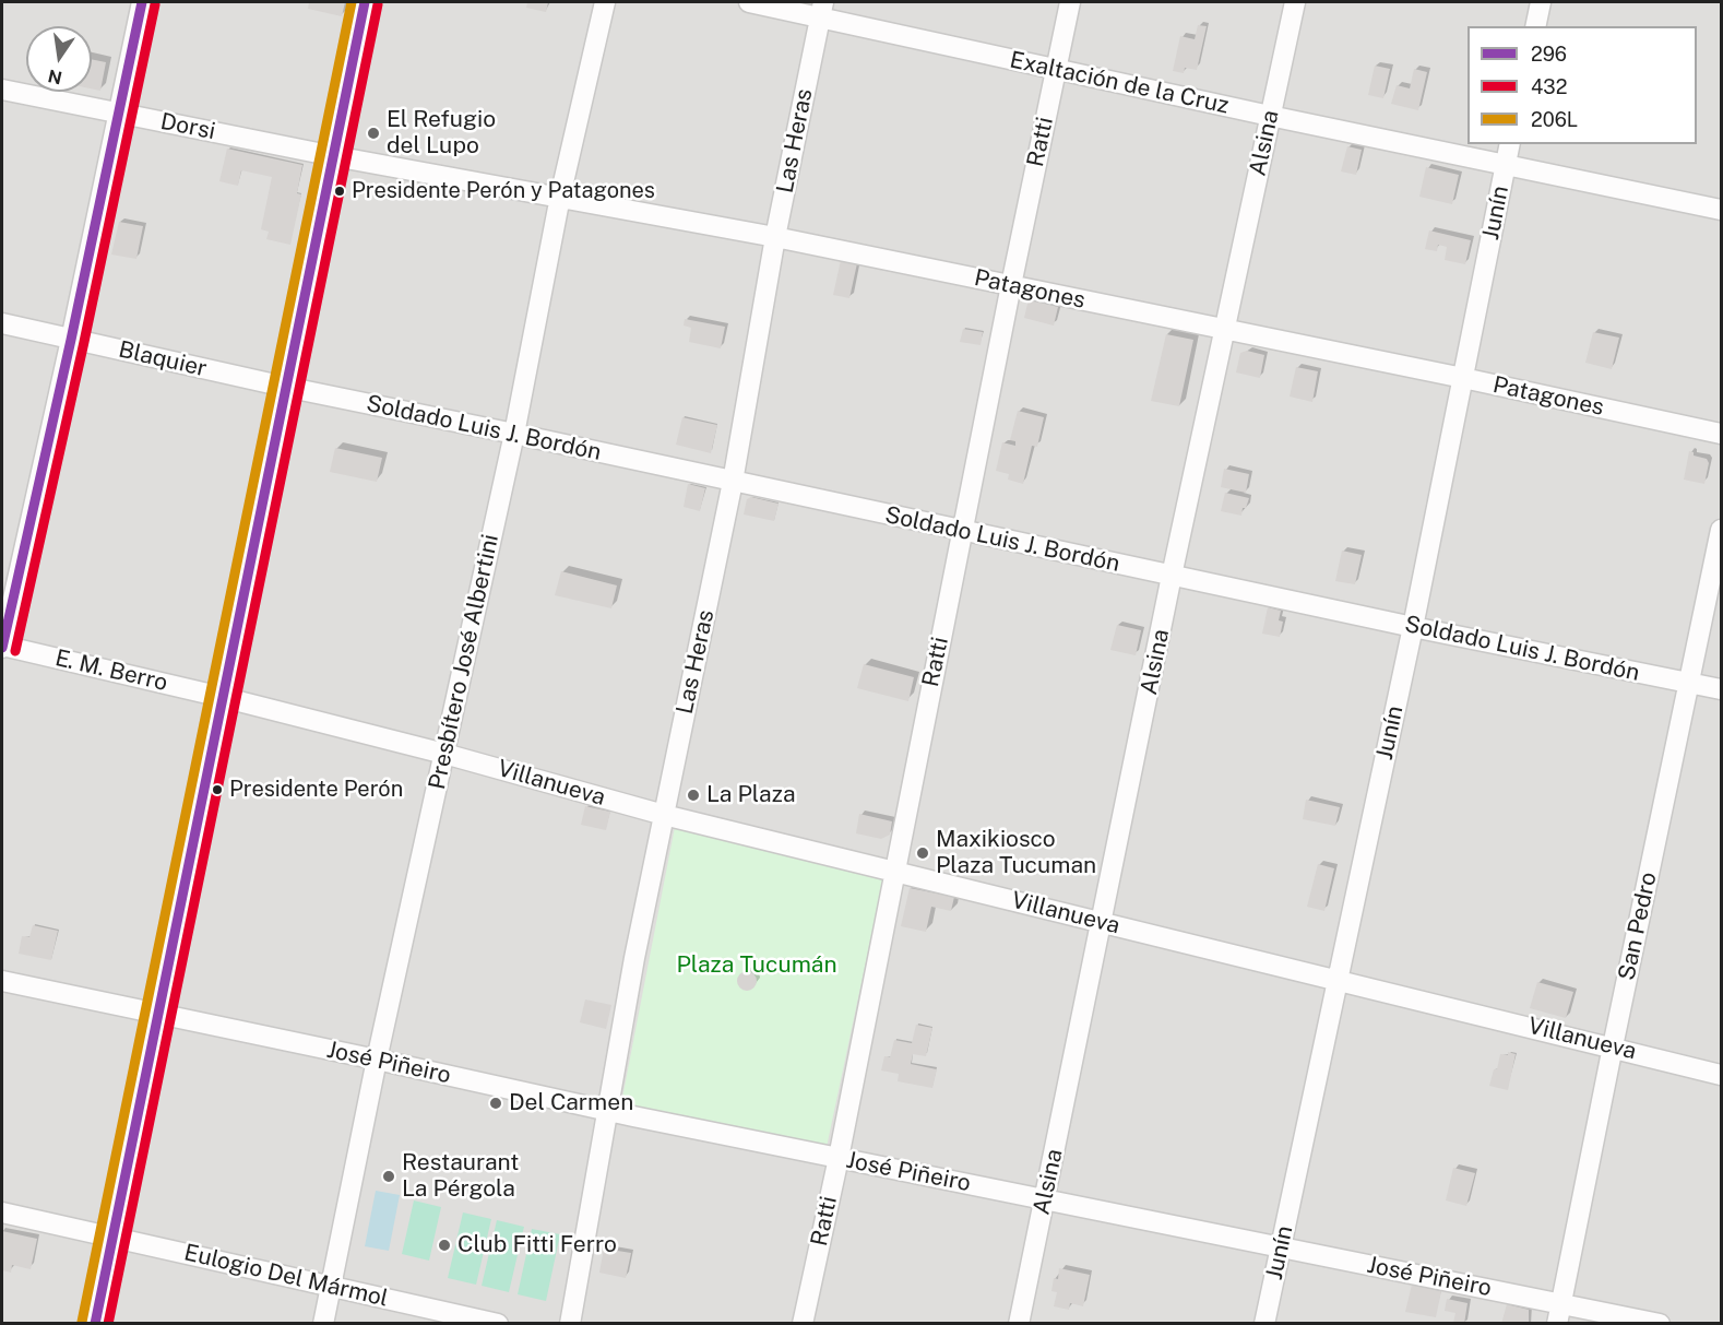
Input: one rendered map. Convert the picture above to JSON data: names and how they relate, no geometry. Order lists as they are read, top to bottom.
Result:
{
  "streets": {
    "street": [
      "Exaltación de la Cruz",
      "Dorsi",
      "Las Heras",
      "Ratti",
      "Alsina",
      "Junín",
      "Patagones",
      "Blaquier",
      "Soldado Luis J. Bordón",
      "Presbítero José Albertini",
      "E. M. Berro",
      "Villanueva",
      "San Pedro",
      "José Piñeiro",
      "Eulogio Del Mármol"
    ]
  },
  "crossings": [
    ["Exaltación de la Cruz", "Las Heras"],
    ["Exaltación de la Cruz", "Ratti"],
    ["Exaltación de la Cruz", "Alsina"],
    ["Exaltación de la Cruz", "Junín"],
    ["Dorsi", "Patagones"],
    ["Las Heras", "Patagones"],
    ["Las Heras", "Soldado Luis J. Bordón"],
    ["Las Heras", "Villanueva"],
    ["Las Heras", "José Piñeiro"],
    ["Ratti", "Patagones"],
    ["Ratti", "Soldado Luis J. Bordón"],
    ["Ratti", "Villanueva"],
    ["Ratti", "José Piñeiro"],
    ["Alsina", "Patagones"],
    ["Alsina", "Soldado Luis J. Bordón"],
    ["Alsina", "Villanueva"],
    ["Alsina", "José Piñeiro"],
    ["Junín", "Patagones"],
    ["Junín", "Soldado Luis J. Bordón"],
    ["Junín", "Villanueva"],
    ["Junín", "José Piñeiro"],
    ["Patagones", "Presbítero José Albertini"],
    ["Blaquier", "Soldado Luis J. Bordón"],
    ["Soldado Luis J. Bordón", "Presbítero José Albertini"],
    ["Soldado Luis J. Bordón", "San Pedro"],
    ["Presbítero José Albertini", "Villanueva"],
    ["Presbítero José Albertini", "José Piñeiro"],
    ["Presbítero José Albertini", "Eulogio Del Mármol"],
    ["E. M. Berro", "Villanueva"],
    ["Villanueva", "San Pedro"],
    ["San Pedro", "José Piñeiro"]
  ],
  "parks": ["Plaza Tucumán"],
  "places": [
    "El Refugio del Lupo",
    "Presidente Perón y Patagones",
    "Presidente Perón",
    "La Plaza",
    "Maxikiosco Plaza Tucuman",
    "Del Carmen",
    "Restaurant La Pérgola",
    "Club Fitti Ferro"
  ],
  "lines": ["transit line 296", "transit line 206L", "transit line 432"],
  "legend": ["296", "432", "206L"],
  "north": "bottom"
}
